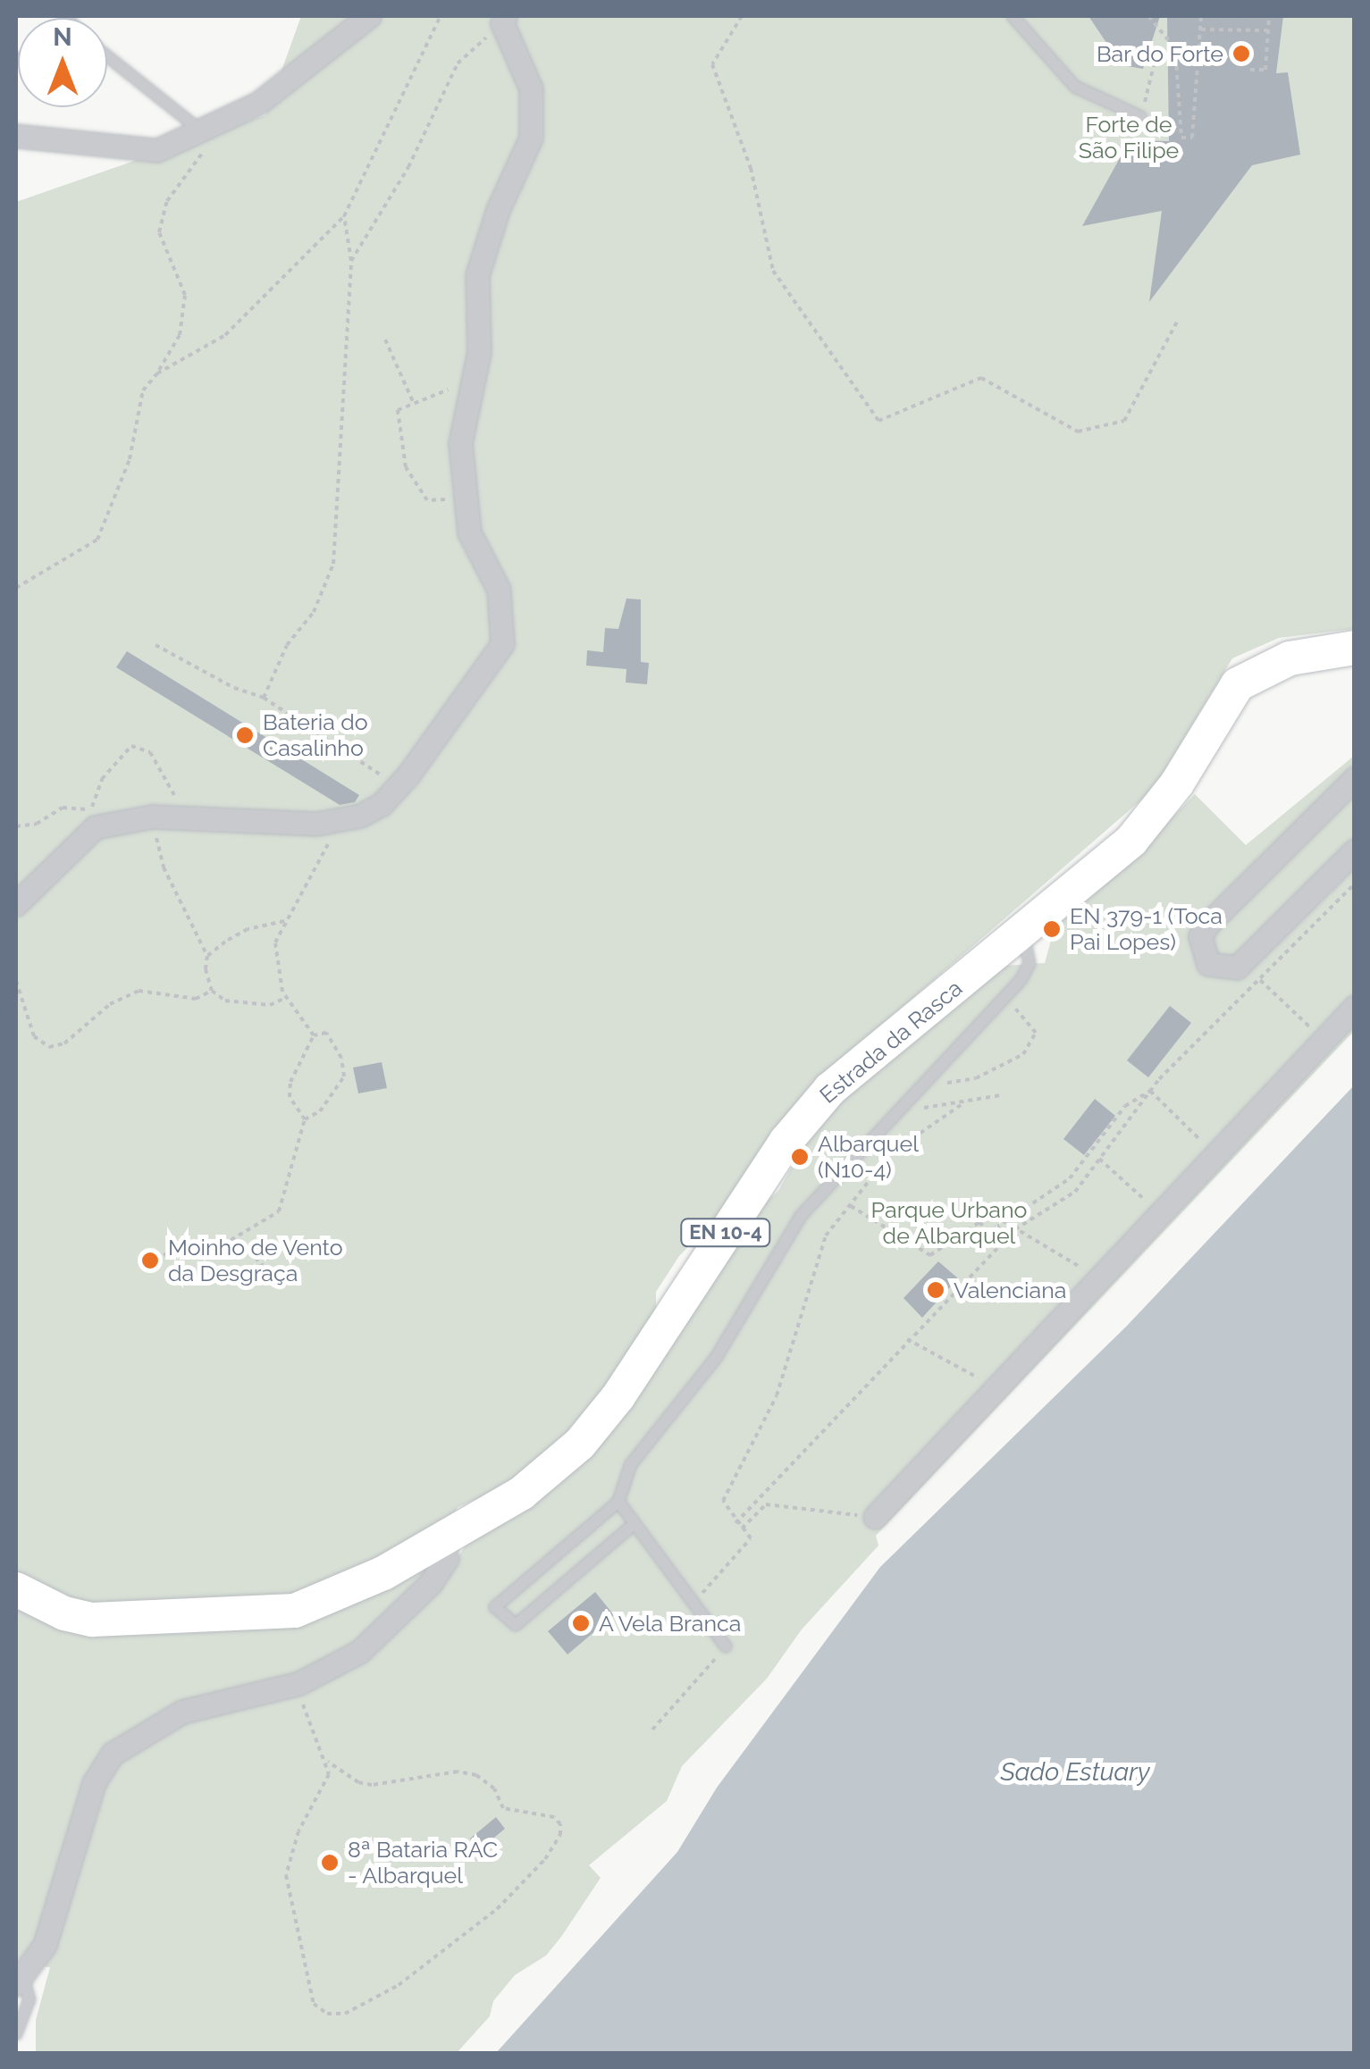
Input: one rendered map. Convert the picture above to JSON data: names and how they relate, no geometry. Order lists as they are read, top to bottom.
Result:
{
  "streets": {
    "main road": ["Estrada da Rasca", "EN 10-4"]
  },
  "crossings": [
    ["Estrada da Rasca", "EN 10-4"]
  ],
  "water": ["Sado Estuary"],
  "parks": ["Forte de São Filipe", "Parque Urbano de Albarquel"],
  "places": [
    "Bar do Forte",
    "Bateria do Casalinho",
    "EN 379-1 (Toca Pai Lopes)",
    "Albarquel (N10-4)",
    "Moinho de Vento da Desgraça",
    "Valenciana",
    "A Vela Branca",
    "8ª Bataria RAC - Albarquel"
  ],
  "north": "top"
}
